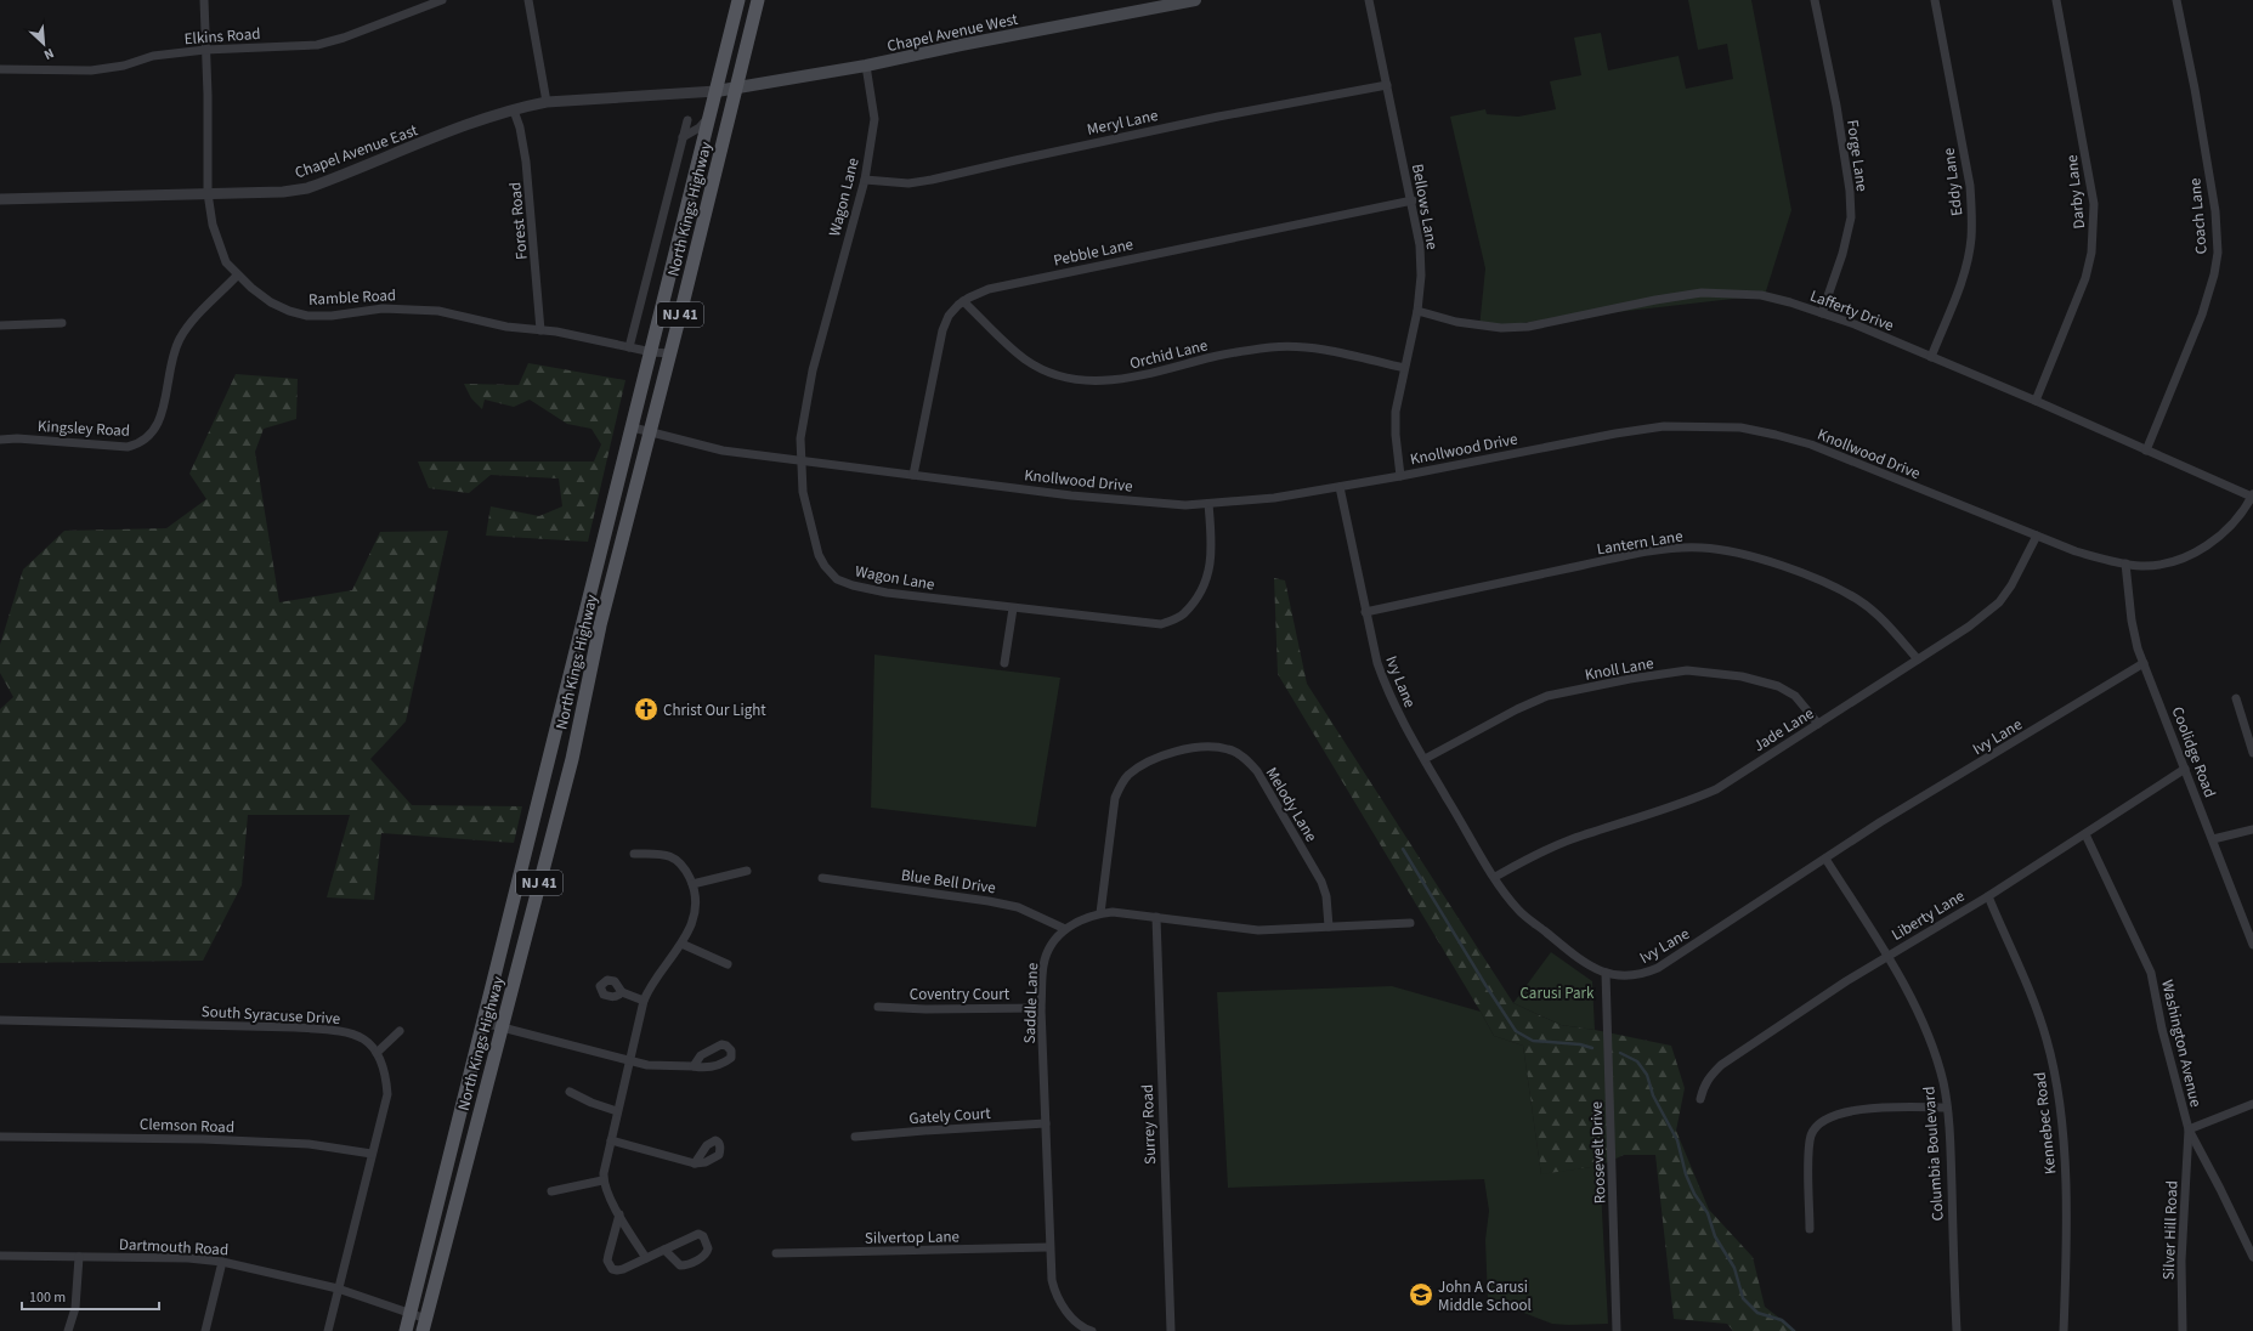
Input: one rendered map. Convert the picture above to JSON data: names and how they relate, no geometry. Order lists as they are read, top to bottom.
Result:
{
  "streets": {
    "main road": ["Chapel Avenue West", "North Kings Highway", "NJ 41"],
    "street": [
      "Elkins Road",
      "Meryl Lane",
      "Chapel Avenue East",
      "Forge Lane",
      "Eddy Lane",
      "Darby Lane",
      "Wagon Lane",
      "Bellows Lane",
      "Coach Lane",
      "Forest Road",
      "Pebble Lane",
      "Ramble Road",
      "Lafferty Drive",
      "Orchid Lane",
      "Kingsley Road",
      "Knollwood Drive",
      "Lantern Lane",
      "Knoll Lane",
      "Ivy Lane",
      "Jade Lane",
      "Coolidge Road",
      "Melody Lane",
      "Blue Bell Drive",
      "Liberty Lane",
      "Coventry Court",
      "Saddle Lane",
      "South Syracuse Drive",
      "Washington Avenue",
      "Gately Court",
      "Kennebec Road",
      "Clemson Road",
      "Surrey Road",
      "Roosevelt Drive",
      "Columbia Boulevard",
      "Silver Hill Road",
      "Silvertop Lane",
      "Dartmouth Road"
    ]
  },
  "crossings": [
    ["Chapel Avenue West", "Chapel Avenue East"],
    ["Chapel Avenue West", "Wagon Lane"],
    ["Chapel Avenue West", "North Kings Highway"],
    ["Elkins Road", "Ramble Road"],
    ["Meryl Lane", "Wagon Lane"],
    ["Meryl Lane", "Bellows Lane"],
    ["Chapel Avenue East", "North Kings Highway"],
    ["Chapel Avenue East", "Forest Road"],
    ["Chapel Avenue East", "Ramble Road"],
    ["Forge Lane", "Lafferty Drive"],
    ["Eddy Lane", "Lafferty Drive"],
    ["Darby Lane", "Lafferty Drive"],
    ["Wagon Lane", "Knollwood Drive"],
    ["Bellows Lane", "Pebble Lane"],
    ["Bellows Lane", "Lafferty Drive"],
    ["Bellows Lane", "Orchid Lane"],
    ["Bellows Lane", "Knollwood Drive"],
    ["North Kings Highway", "Ramble Road"],
    ["North Kings Highway", "Knollwood Drive"],
    ["North Kings Highway", "Dartmouth Road"],
    ["Coach Lane", "Lafferty Drive"],
    ["Forest Road", "Ramble Road"],
    ["Pebble Lane", "Orchid Lane"],
    ["Pebble Lane", "Knollwood Drive"],
    ["Ramble Road", "Kingsley Road"],
    ["Lafferty Drive", "Knollwood Drive"],
    ["Knollwood Drive", "Ivy Lane"],
    ["Knollwood Drive", "Jade Lane"],
    ["Knollwood Drive", "Coolidge Road"],
    ["Lantern Lane", "Ivy Lane"],
    ["Lantern Lane", "Jade Lane"],
    ["Knoll Lane", "Ivy Lane"],
    ["Knoll Lane", "Jade Lane"],
    ["Ivy Lane", "Jade Lane"],
    ["Ivy Lane", "Coolidge Road"],
    ["Ivy Lane", "Roosevelt Drive"],
    ["Ivy Lane", "Columbia Boulevard"],
    ["Coolidge Road", "Liberty Lane"],
    ["Melody Lane", "Saddle Lane"],
    ["Blue Bell Drive", "Saddle Lane"],
    ["Liberty Lane", "Washington Avenue"],
    ["Liberty Lane", "Kennebec Road"],
    ["Liberty Lane", "Columbia Boulevard"],
    ["Coventry Court", "Saddle Lane"],
    ["Saddle Lane", "Gately Court"],
    ["Saddle Lane", "Surrey Road"],
    ["Saddle Lane", "Silvertop Lane"],
    ["South Syracuse Drive", "Clemson Road"],
    ["South Syracuse Drive", "Dartmouth Road"],
    ["Washington Avenue", "Silver Hill Road"]
  ],
  "parks": ["Carusi Park"],
  "places": {
    "church": ["Christ Our Light"],
    "school or university": ["John A Carusi Middle School"]
  },
  "scale_bar": "100 m",
  "north": "bottom right"
}
